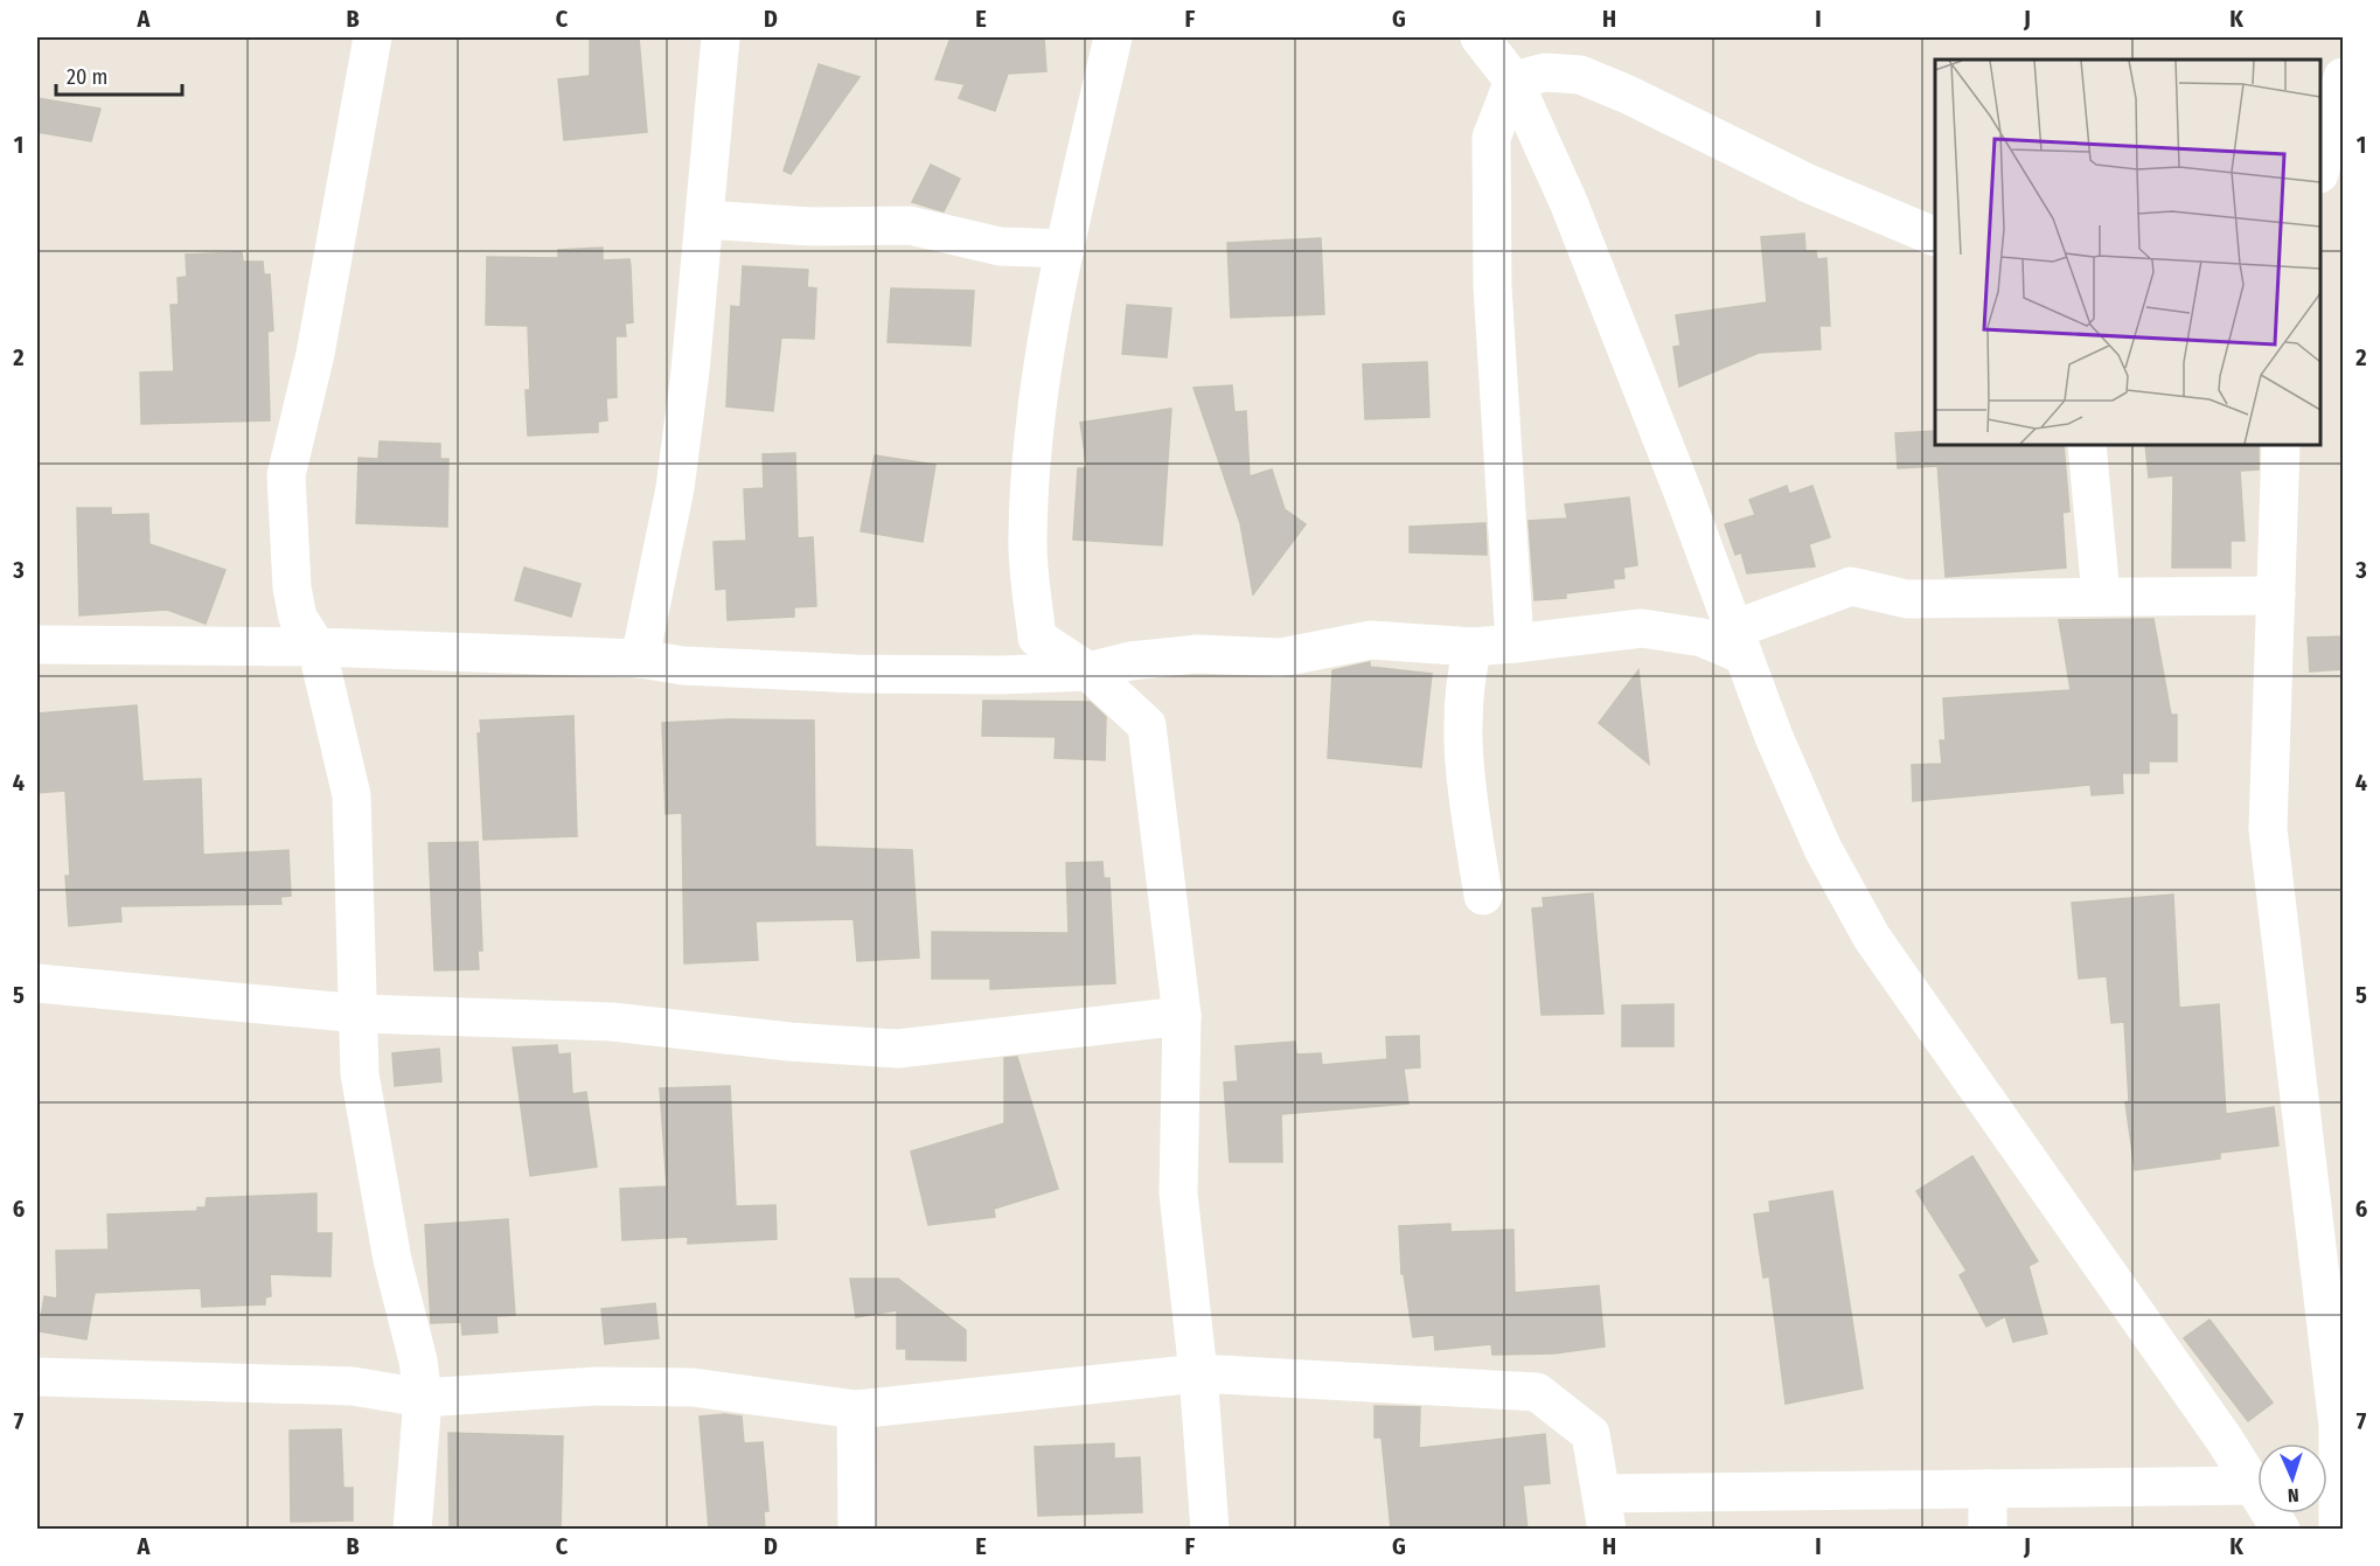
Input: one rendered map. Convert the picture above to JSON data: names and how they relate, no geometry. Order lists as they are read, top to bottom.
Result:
{
  "scale_bar": "20 m",
  "north": "bottom",
  "grid": {
    "columns": [
      "A",
      "B",
      "C",
      "D",
      "E",
      "F",
      "G",
      "H",
      "I",
      "J",
      "K"
    ],
    "rows": [
      "1",
      "2",
      "3",
      "4",
      "5",
      "6",
      "7"
    ]
  }
}
